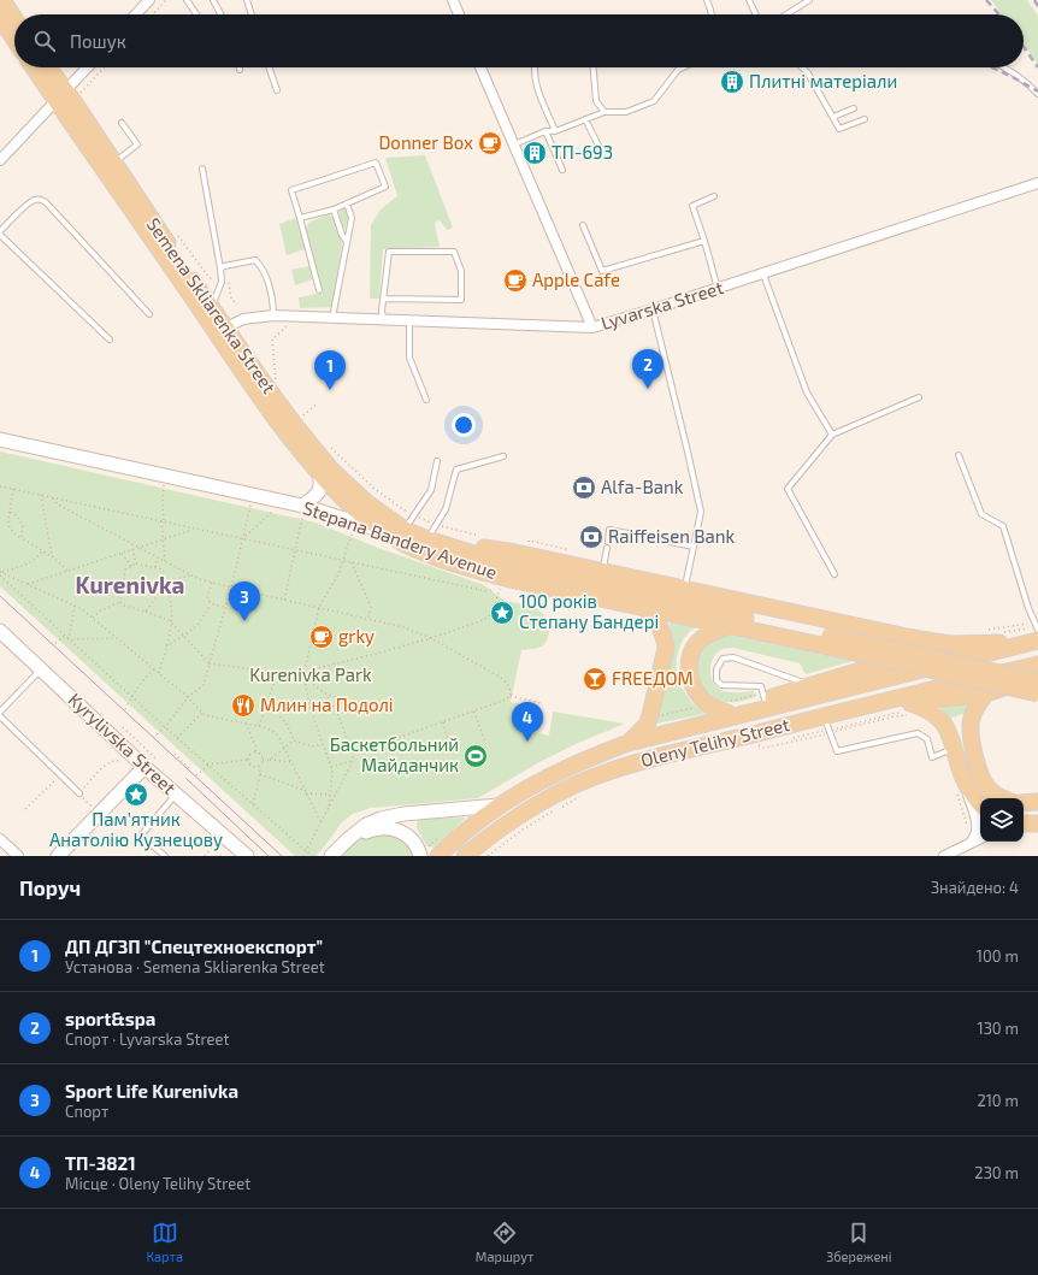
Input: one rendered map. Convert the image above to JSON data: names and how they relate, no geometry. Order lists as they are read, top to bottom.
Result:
{
  "streets": {
    "main road": [
      "Semena Skliarenka Street",
      "Stepana Bandery Avenue",
      "Oleny Telihy Street",
      "Kyrylivska Street"
    ],
    "street": ["Lyvarska Street"]
  },
  "crossings": [
    ["Semena Skliarenka Street", "Lyvarska Street"],
    ["Semena Skliarenka Street", "Stepana Bandery Avenue"]
  ],
  "districts": ["Kurenivka"],
  "parks": ["Kurenivka Park"],
  "places": {
    "building": ["Плитні матеріали", "ТП-693"],
    "cafe": ["Donner Box", "Apple Cafe", "grky"],
    "bank": ["Alfa-Bank", "Raiffeisen Bank"],
    "place": ["100 років Степану Бандері", "Пам'ятник Анатолію Кузнецову"],
    "bar": ["FREEДОМ"],
    "restaurant": ["Млин на Подолі"],
    "sports": ["Баскетбольний Майданчик"]
  },
  "page": {
    "search": "Пошук",
    "pins": [
      "2",
      "1",
      "3",
      "4"
    ],
    "heading": ["Поруч", "Знайдено: 4"],
    "list": [
      {
        "mark": "1",
        "name": "ДП ДГЗП \"Спецтехноекспорт\"",
        "note": "Установа · Semena Skliarenka Street",
        "value": "100 m"
      },
      {
        "mark": "2",
        "name": "sport&spa",
        "note": "Спорт · Lyvarska Street",
        "value": "130 m"
      },
      {
        "mark": "3",
        "name": "Sport Life Kurenivka",
        "note": "Спорт",
        "value": "210 m"
      },
      {
        "mark": "4",
        "name": "ТП-3821",
        "note": "Місце · Oleny Telihy Street",
        "value": "230 m"
      }
    ],
    "nav": ["Карта", "Маршрут", "Збережені"]
  }
}
